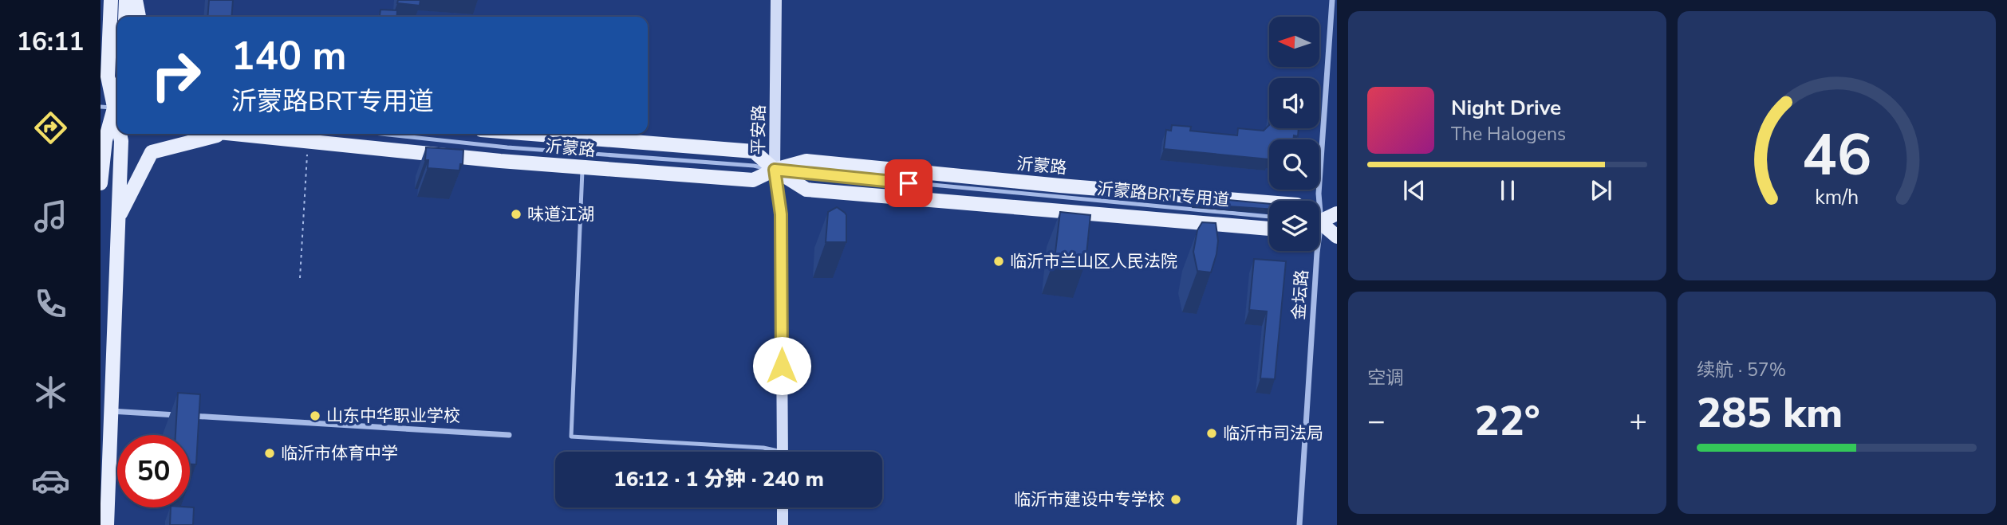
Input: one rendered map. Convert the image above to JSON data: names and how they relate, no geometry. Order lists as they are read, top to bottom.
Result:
{
  "streets": {
    "main road": ["平安路", "沂蒙路"],
    "street": ["金坛路"],
    "lane": ["沂蒙路BRT专用道"]
  },
  "crossings": [
    ["平安路", "沂蒙路"],
    ["平安路", "沂蒙路BRT专用道"],
    ["沂蒙路", "沂蒙路BRT专用道"]
  ],
  "places": [
    "味道江湖",
    "临沂市兰山区人民法院",
    "山东中华职业学校",
    "临沂市司法局",
    "临沂市体育中学",
    "临沂市建设中专学校"
  ],
  "north": "left",
  "page": {
    "tabs": "16:11",
    "turn": ["140 m", "沂蒙路BRT专用道"],
    "song": ["Night Drive", "The Halogens"],
    "tile": [
      "空调",
      ["续航 · 57%", "285 km"]
    ],
    "heat": ["−", "22°", "+"],
    "limit": "50",
    "trip": "16:12 · 1 分钟 · 240 m",
    "gauge": ["46", "km/h"]
  }
}
